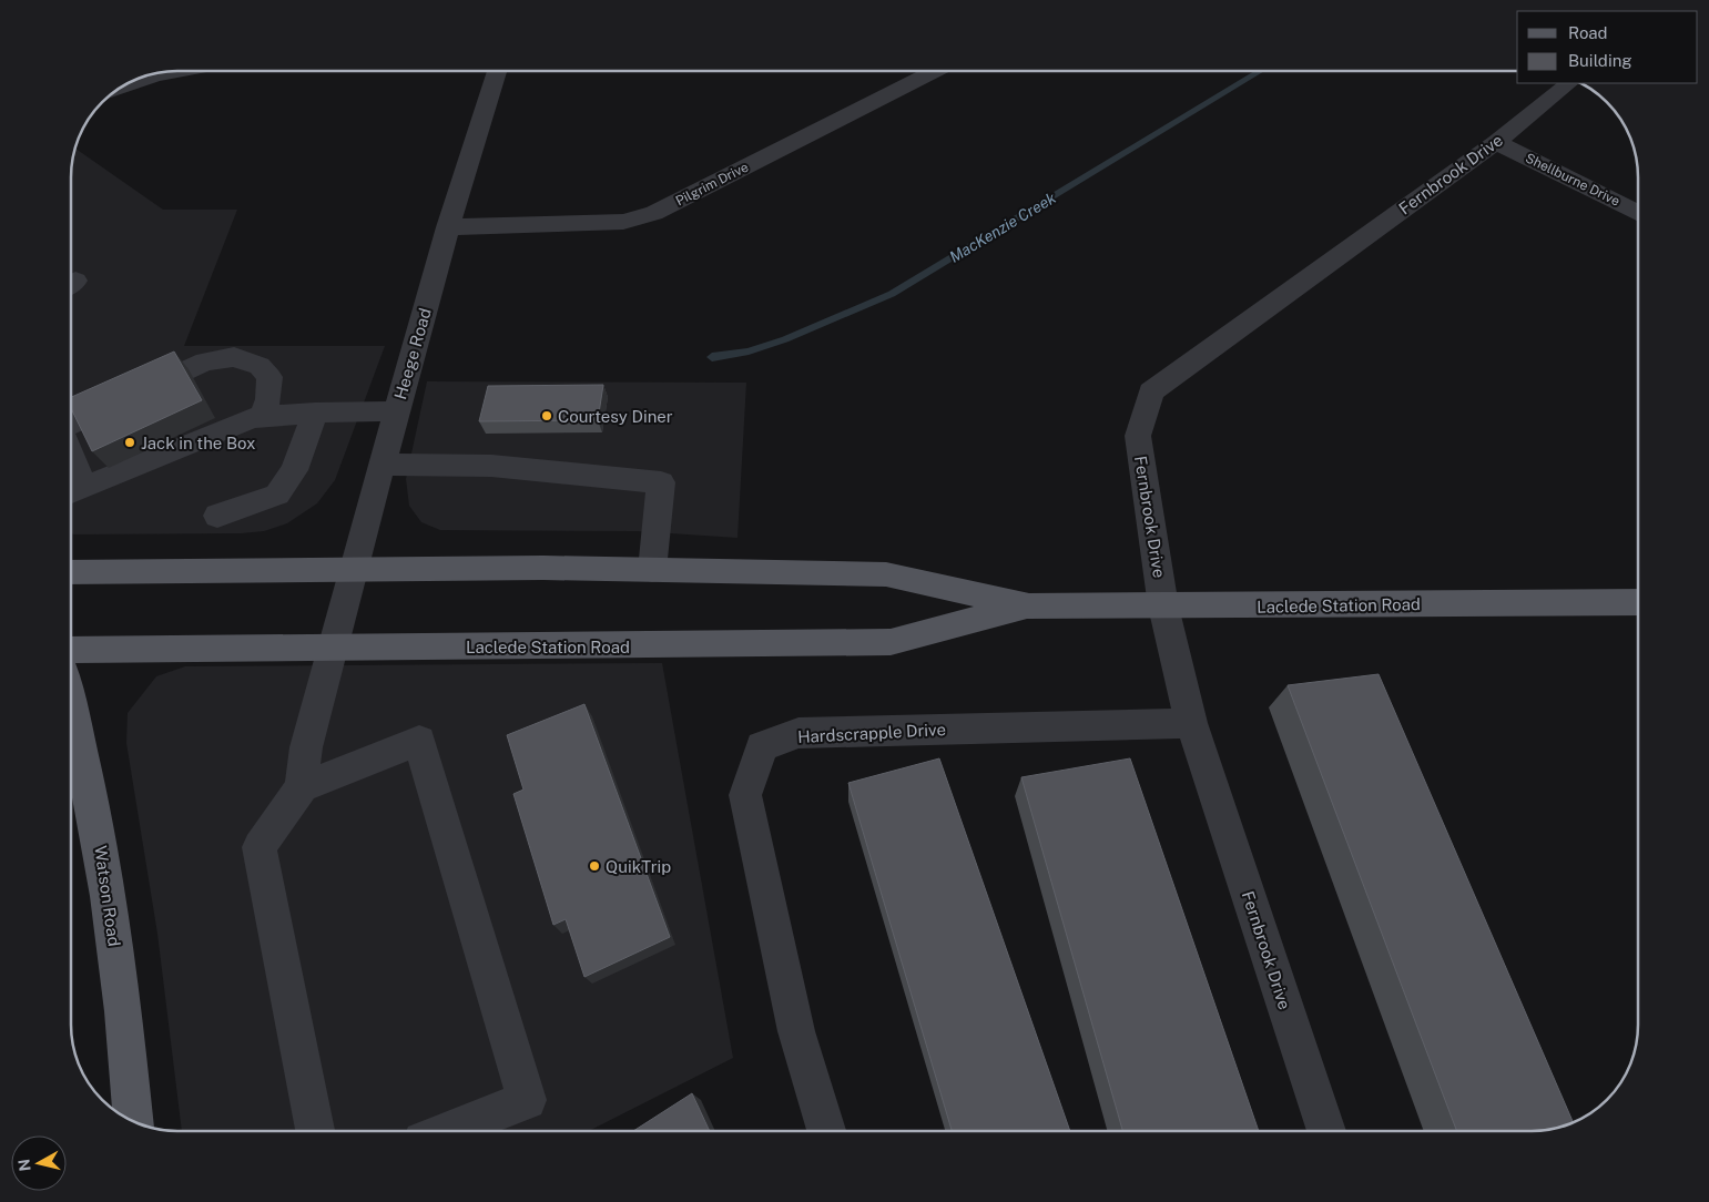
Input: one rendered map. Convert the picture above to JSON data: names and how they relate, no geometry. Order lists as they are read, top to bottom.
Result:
{
  "streets": {
    "main road": ["Laclede Station Road", "Watson Road"],
    "street": [
      "Fernbrook Drive",
      "Shellburne Drive",
      "Pilgrim Drive",
      "Heege Road",
      "Hardscrapple Drive"
    ]
  },
  "crossings": [
    ["Fernbrook Drive", "Shellburne Drive"],
    ["Fernbrook Drive", "Laclede Station Road"],
    ["Fernbrook Drive", "Hardscrapple Drive"],
    ["Pilgrim Drive", "Heege Road"],
    ["Heege Road", "Laclede Station Road"]
  ],
  "water": ["MacKenzie Creek"],
  "places": ["Courtesy Diner", "Jack in the Box", "QuikTrip"],
  "legend": ["Road", "Building"],
  "north": "left"
}
